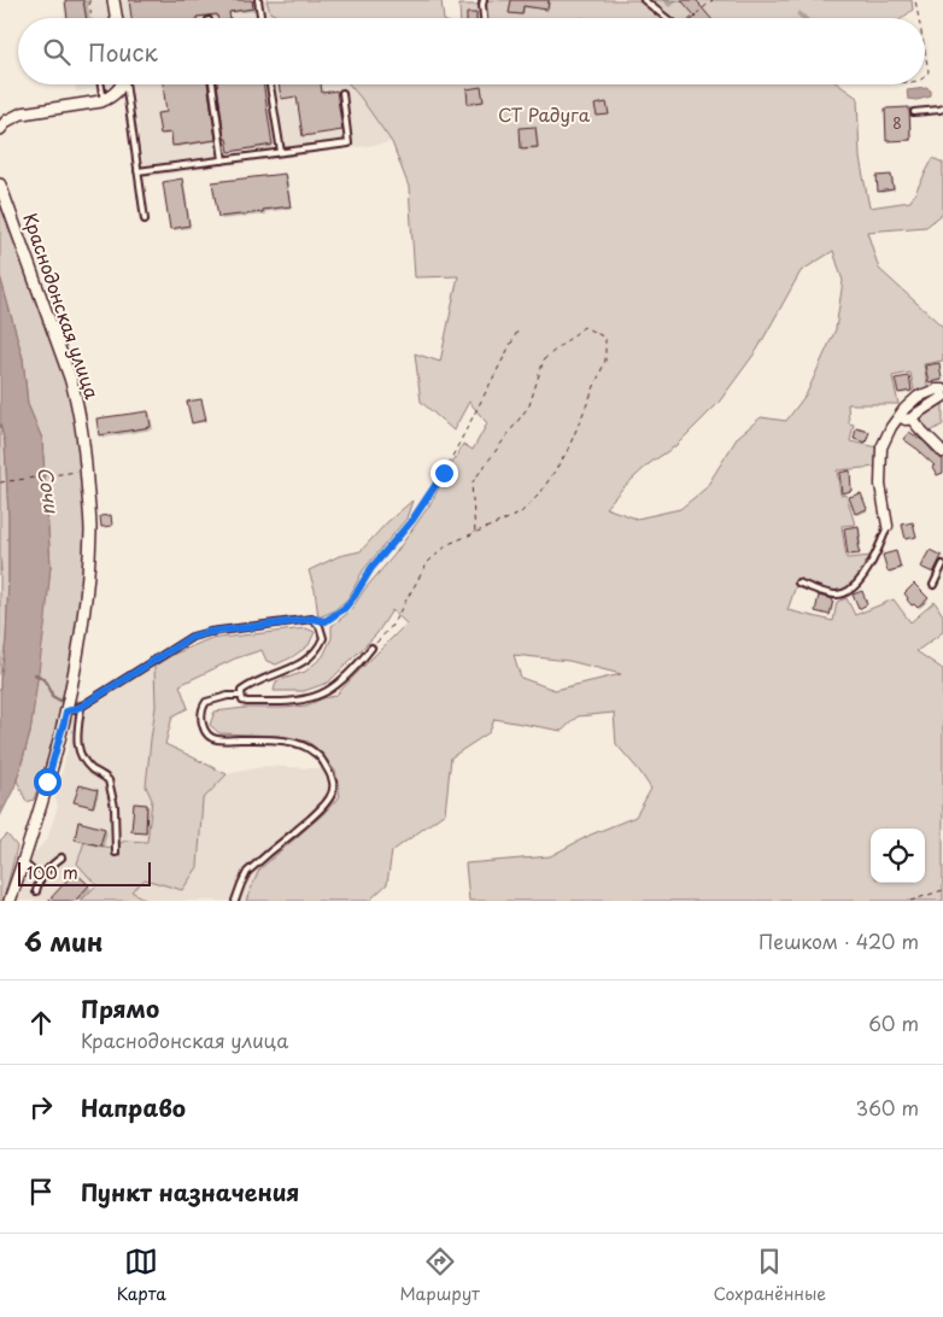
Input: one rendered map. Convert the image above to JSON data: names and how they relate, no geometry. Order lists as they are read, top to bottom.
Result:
{
  "streets": {
    "street": ["Краснодонская улица"]
  },
  "water": ["Сочи"],
  "parks": ["СТ Радуга"],
  "house_numbers": ["8"],
  "scale_bar": "100 m",
  "page": {
    "search": "Поиск",
    "scale": "100 m",
    "heading": ["6 мин", "Пешком · 420 m"],
    "list": [
      ["Прямо", "Краснодонская улица", "60 m"],
      ["Направо", "360 m"],
      "Пункт назначения"
    ],
    "nav": ["Карта", "Маршрут", "Сохранённые"]
  }
}
